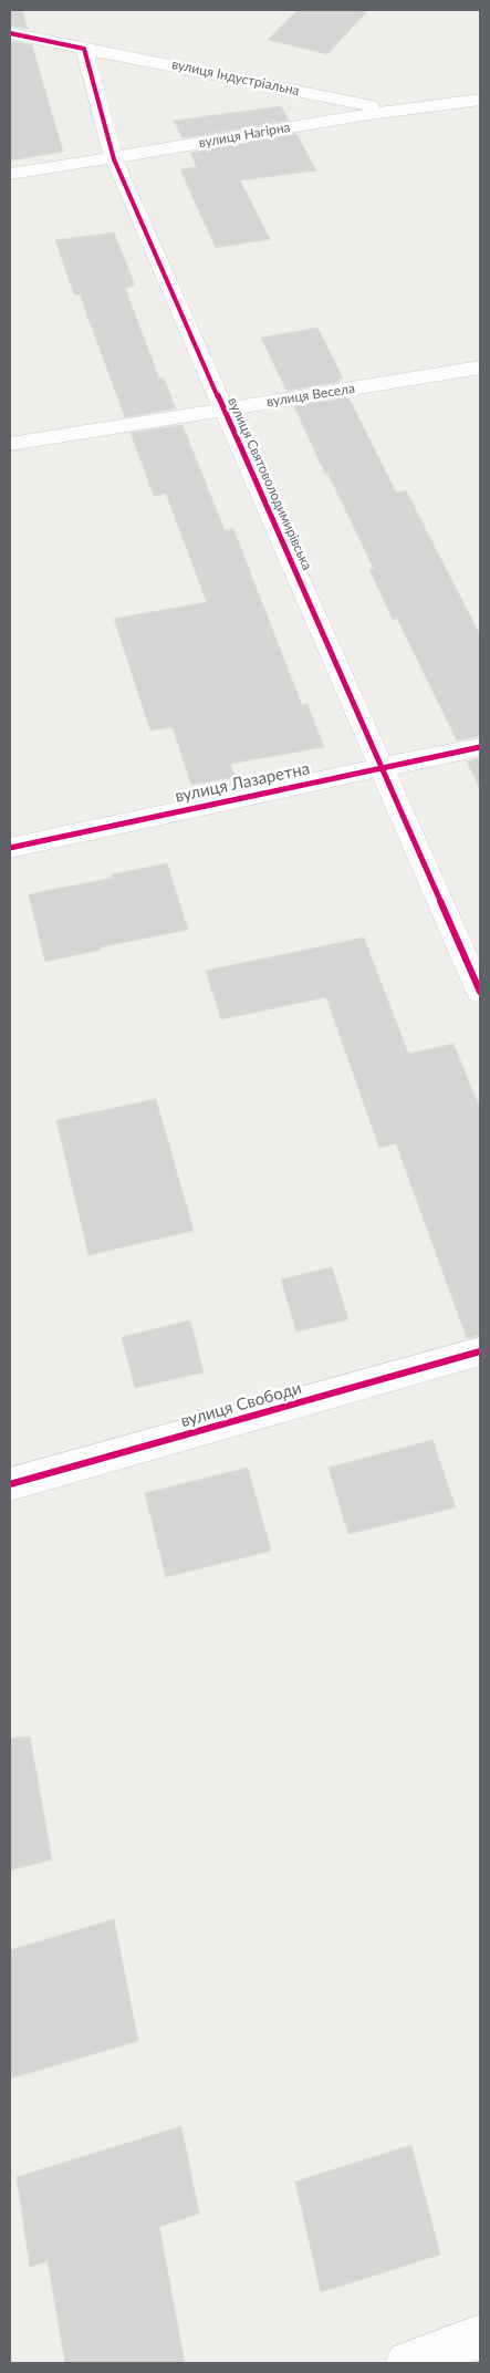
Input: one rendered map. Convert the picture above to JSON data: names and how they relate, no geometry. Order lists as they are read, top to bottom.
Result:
{
  "streets": {
    "street": [
      "вулиця Індустріальна",
      "вулиця Нагірна",
      "вулиця Весела",
      "вулиця Святоволодимирівська",
      "вулиця Лазаретна",
      "вулиця Свободи"
    ]
  },
  "crossings": [
    ["вулиця Індустріальна", "вулиця Нагірна"],
    ["вулиця Індустріальна", "вулиця Святоволодимирівська"],
    ["вулиця Нагірна", "вулиця Святоволодимирівська"],
    ["вулиця Весела", "вулиця Святоволодимирівська"],
    ["вулиця Святоволодимирівська", "вулиця Лазаретна"]
  ]
}
